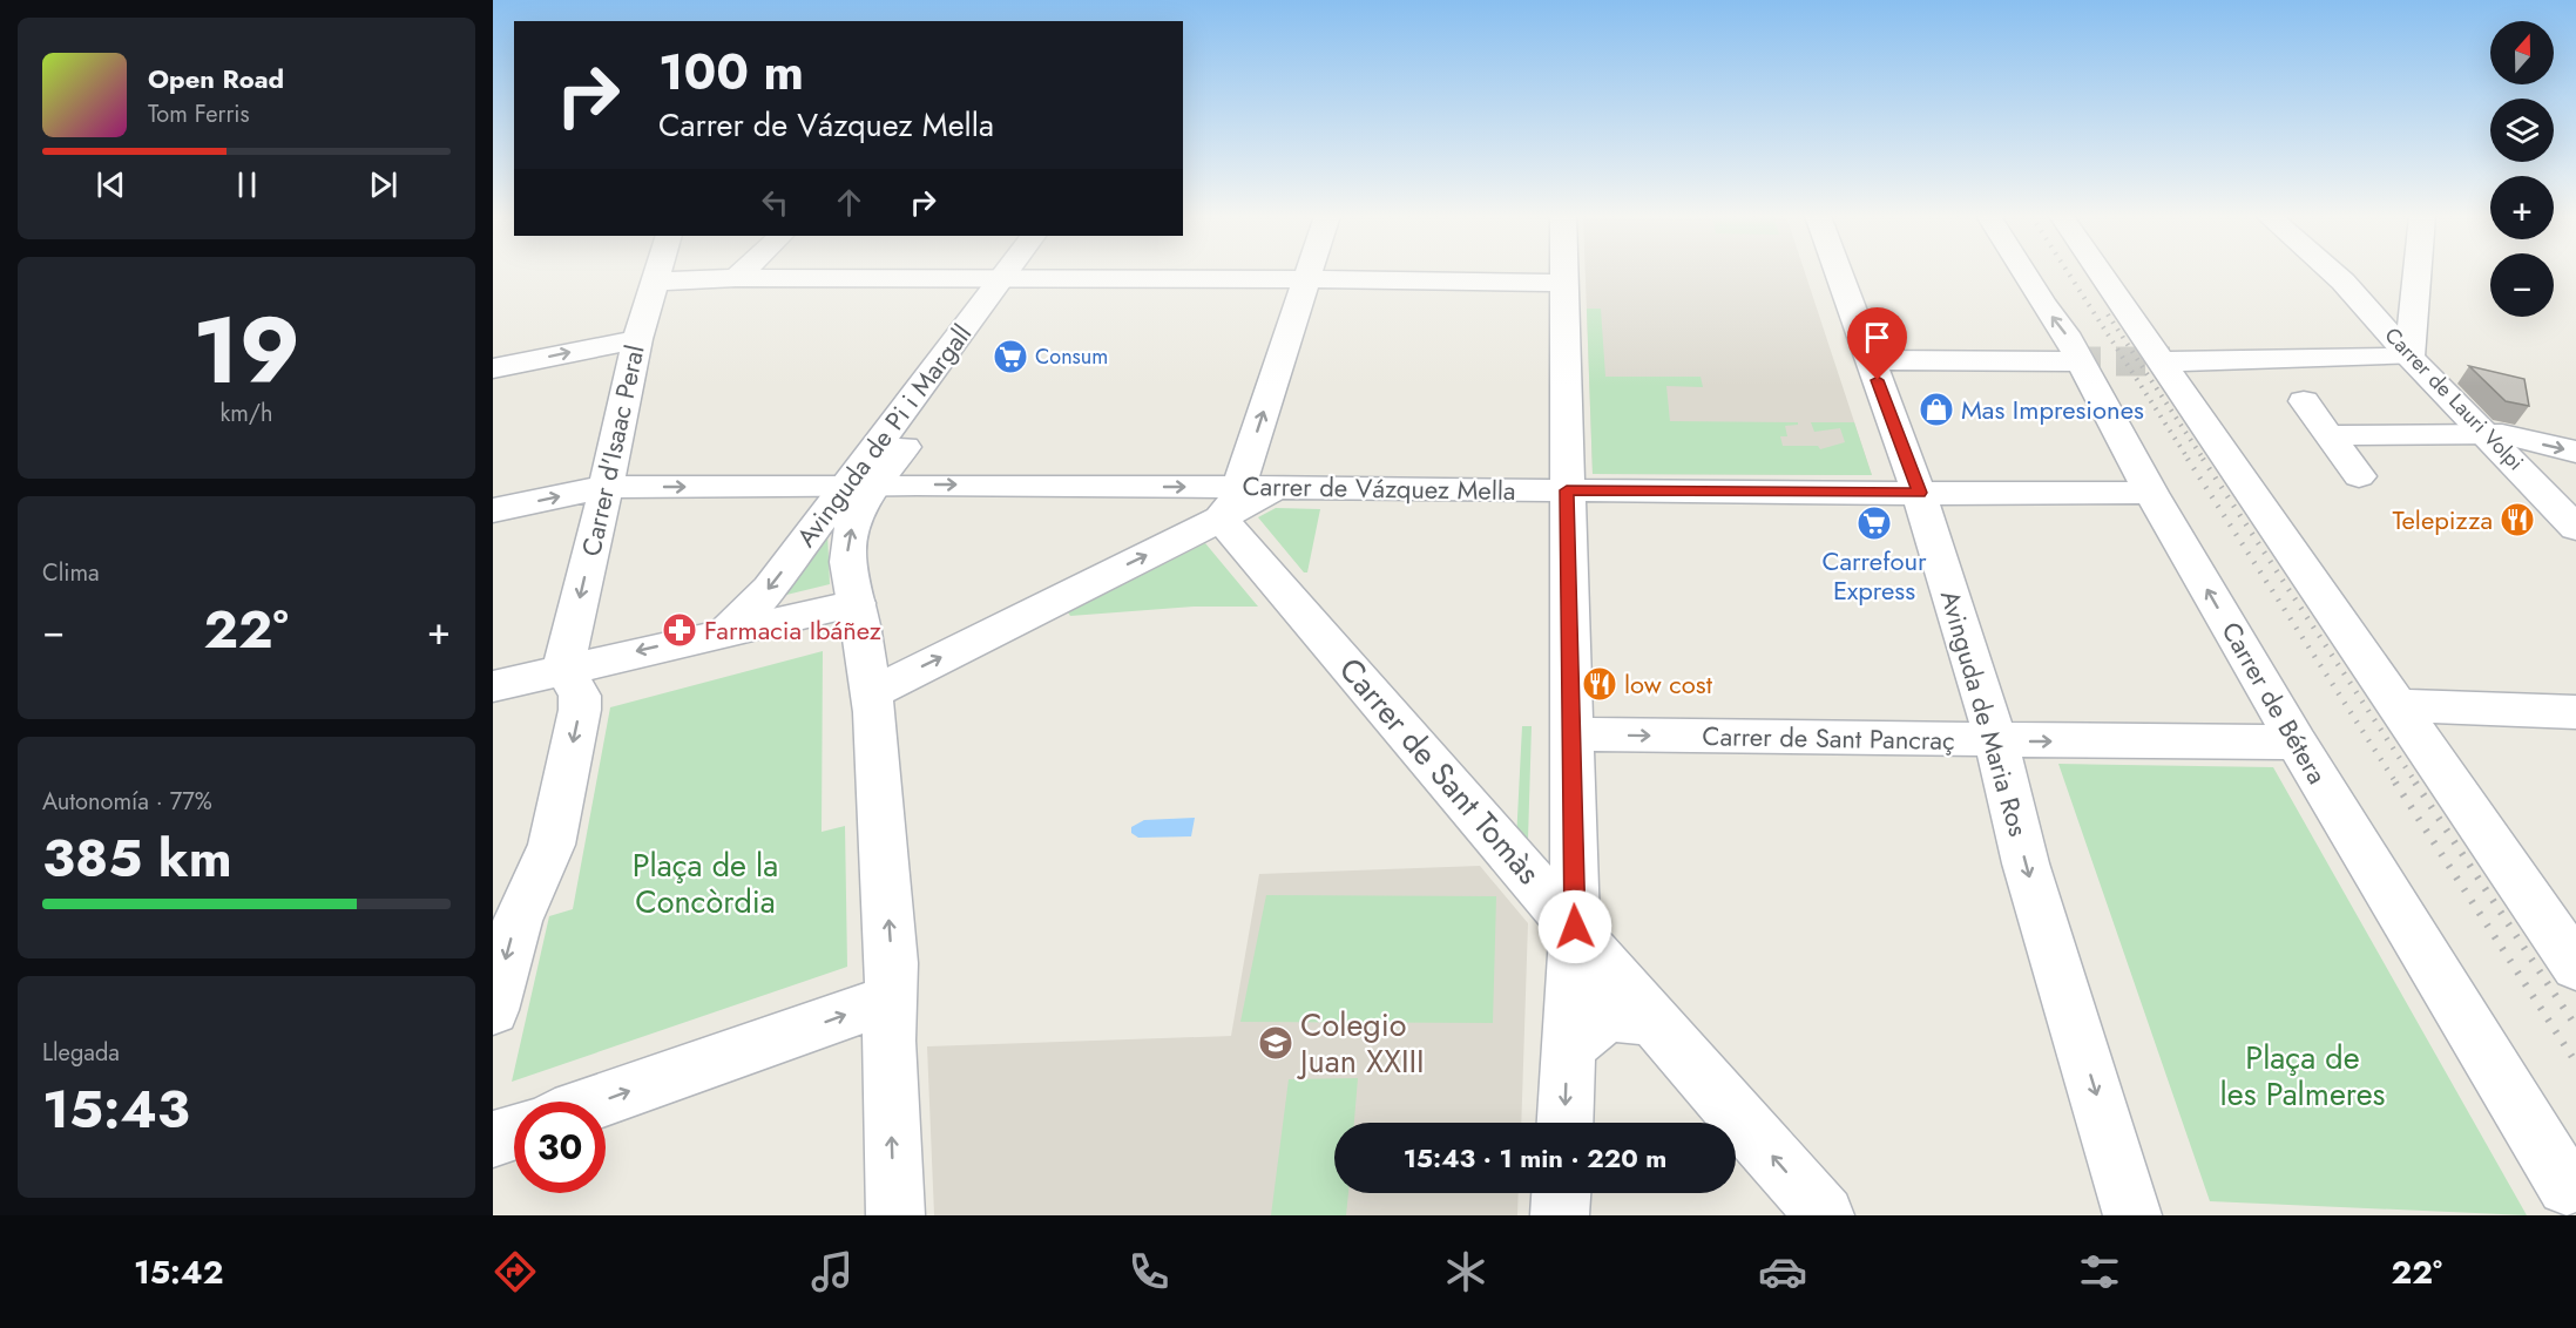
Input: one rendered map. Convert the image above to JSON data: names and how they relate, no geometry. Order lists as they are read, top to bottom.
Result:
{
  "streets": {
    "street": [
      "Carrer de Lauri Volpi",
      "Avinguda de Pi i Margall",
      "Carrer d'Isaac Peral",
      "Carrer de Vázquez Mella",
      "Carrer de Bétera",
      "Avinguda de Maria Ros",
      "Carrer de Sant Pancraç",
      "Carrer de Sant Tomàs"
    ]
  },
  "crossings": [
    ["Avinguda de Pi i Margall", "Carrer de Vázquez Mella"],
    ["Carrer d'Isaac Peral", "Carrer de Vázquez Mella"],
    ["Carrer de Vázquez Mella", "Carrer de Bétera"],
    ["Carrer de Vázquez Mella", "Avinguda de Maria Ros"],
    ["Carrer de Vázquez Mella", "Carrer de Sant Tomàs"],
    ["Carrer de Bétera", "Carrer de Sant Pancraç"],
    ["Avinguda de Maria Ros", "Carrer de Sant Pancraç"]
  ],
  "one_way": ["Avinguda de Maria Ros", "Carrer de Sant Pancraç"],
  "parks": ["Plaça de la Concòrdia", "Plaça de les Palmeres"],
  "places": {
    "supermarket": ["Consum", "Carrefour Express"],
    "shop": ["Mas Impresiones"],
    "restaurant": ["Telepizza", "low cost"],
    "pharmacy": ["Farmacia Ibáñez"],
    "school or university": ["Colegio Juan XXIII"]
  },
  "north": "top",
  "page": {
    "map_buttons": ["+", "−"],
    "turn": ["100 m", "Carrer de Vázquez Mella"],
    "song": ["Open Road", "Tom Ferris"],
    "tile": [
      ["19", "km/h"],
      "Clima",
      ["Autonomía · 77%", "385 km"],
      ["Llegada", "15:43"]
    ],
    "heat": ["−", "22°", "+"],
    "limit": "30",
    "trip": "15:43 · 1 min · 220 m",
    "tabs": ["15:42", "22°"]
  }
}
